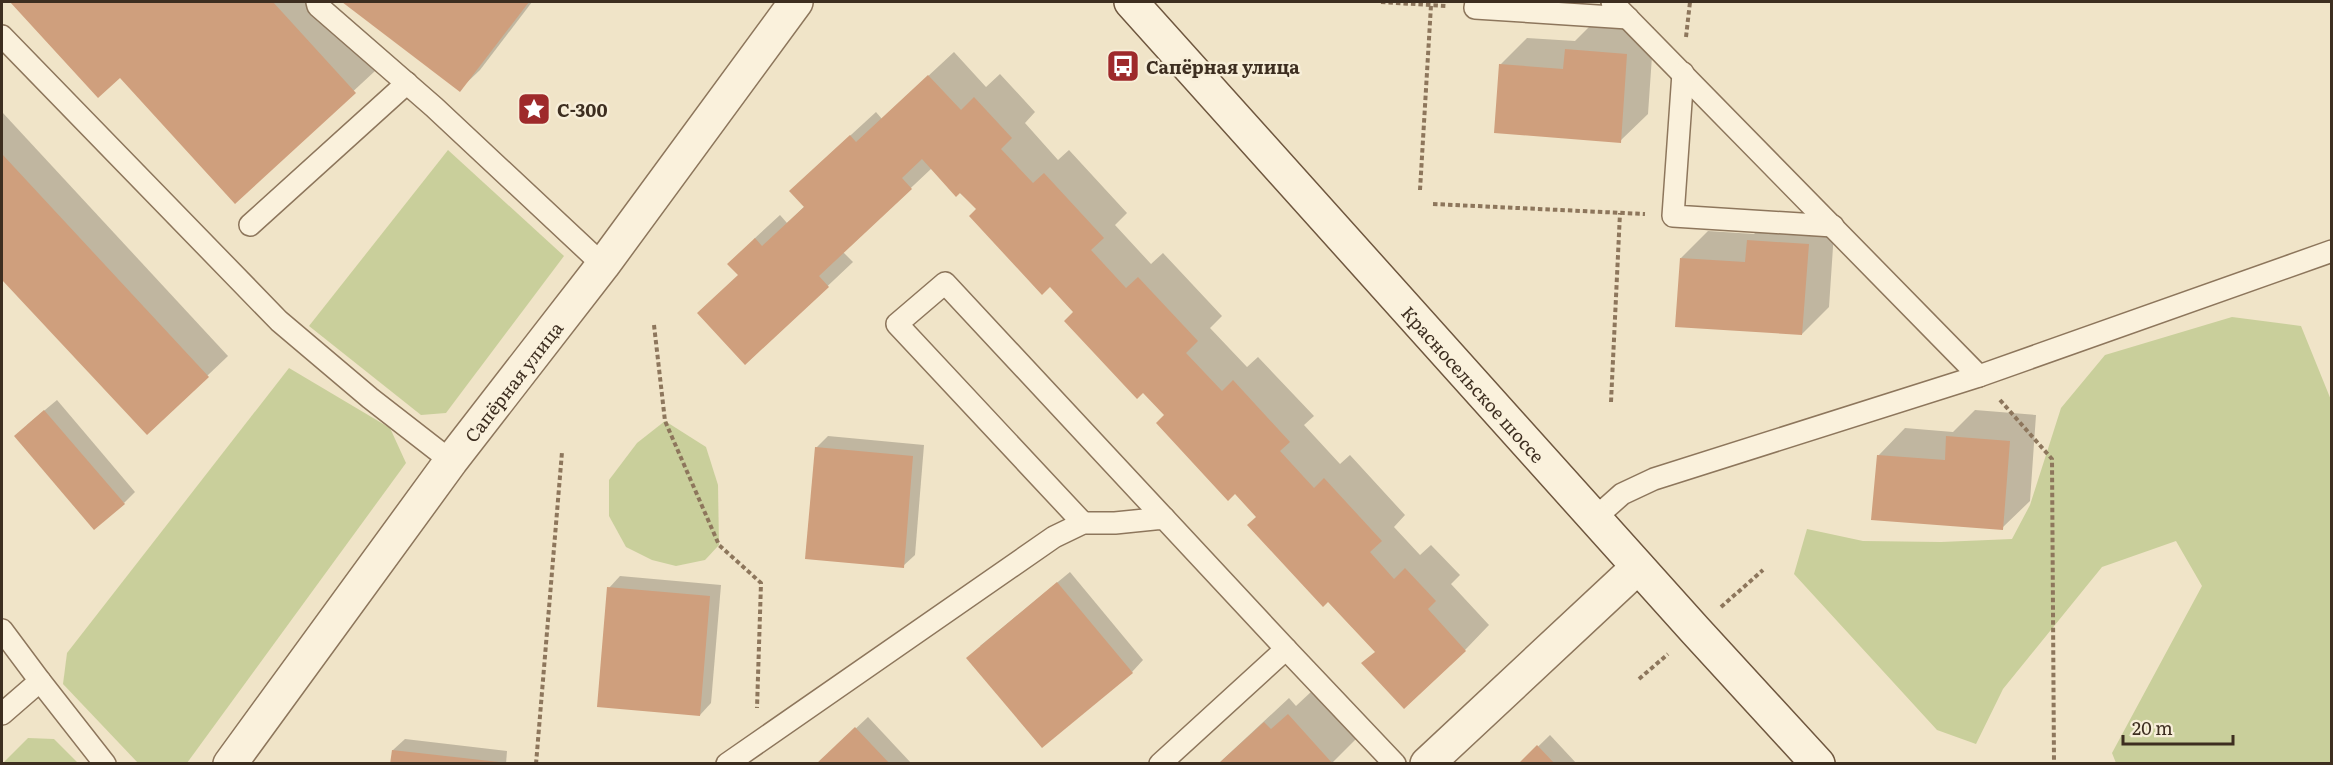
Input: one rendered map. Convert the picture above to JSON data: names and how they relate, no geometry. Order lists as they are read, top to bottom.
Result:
{
  "streets": {
    "street": ["Сапёрная улица", "Красносельское шоссе"]
  },
  "places": {
    "bus stop": ["Сапёрная улица"],
    "place": ["С-300"]
  },
  "scale_bar": "20 m"
}
